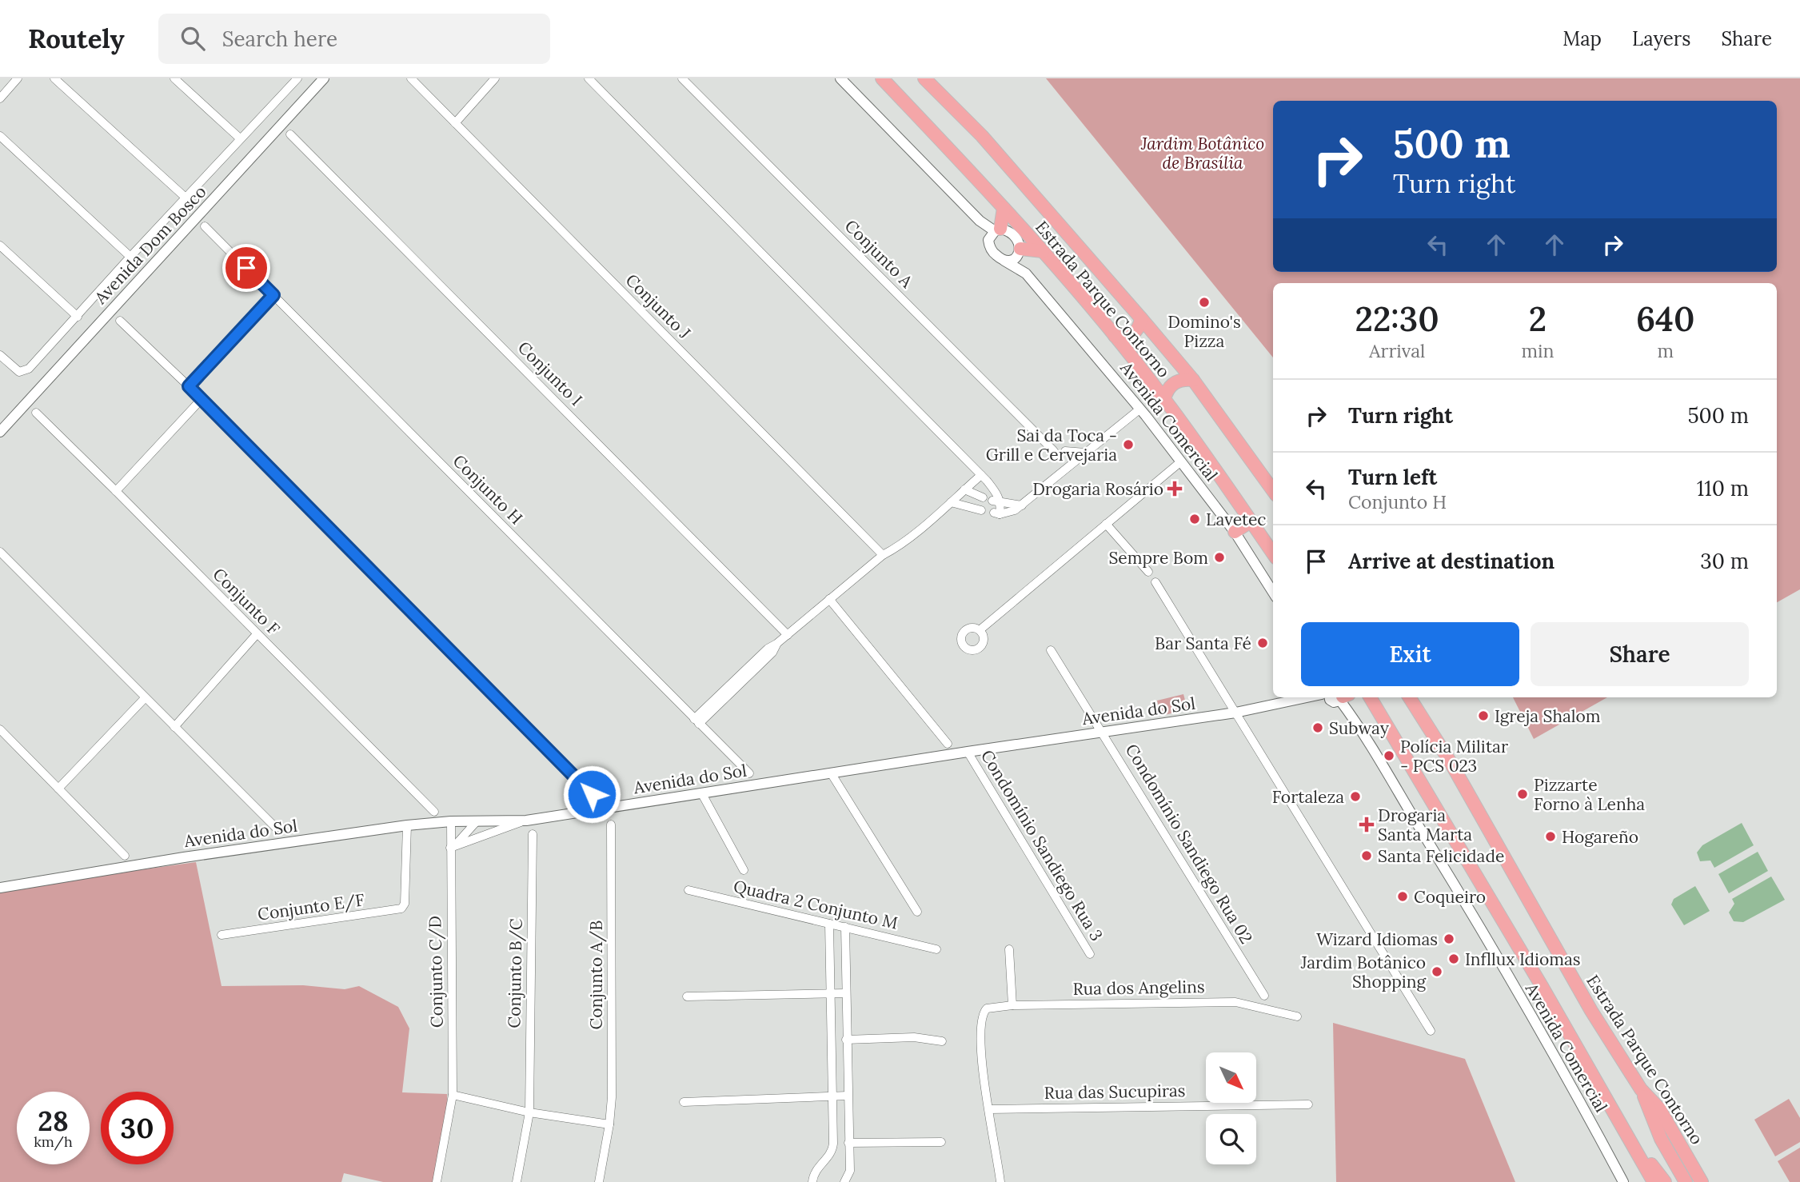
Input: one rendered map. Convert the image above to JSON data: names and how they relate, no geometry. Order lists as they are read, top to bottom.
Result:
{
  "streets": {
    "highway": ["Estrada Parque Contorno"],
    "street": [
      "Avenida Dom Bosco",
      "Conjunto A",
      "Conjunto J",
      "Conjunto I",
      "Avenida Comercial",
      "Conjunto H",
      "Conjunto F",
      "Avenida do Sol",
      "Condomínio Sandiego Rua 02",
      "Condomínio Sandiego Rua 3",
      "Quadra 2 Conjunto M",
      "Conjunto E/F",
      "Conjunto C/D",
      "Conjunto B/C",
      "Conjunto A/B",
      "Rua dos Angelins",
      "Rua das Sucupiras"
    ]
  },
  "crossings": [
    ["Avenida do Sol", "Condomínio Sandiego Rua 02"],
    ["Avenida do Sol", "Condomínio Sandiego Rua 3"],
    ["Avenida do Sol", "Conjunto E/F"],
    ["Avenida do Sol", "Conjunto C/D"],
    ["Rua dos Angelins", "Rua das Sucupiras"]
  ],
  "parks": ["Jardim Botânico de Brasília"],
  "places": {
    "other": [
      "Domino's Pizza",
      "Sai da Toca - Grill e Cervejaria",
      "Lavetec",
      "Sempre Bom",
      "Bar Santa Fé",
      "Igreja Shalom",
      "Subway",
      "Polícia Militar - PCS 023",
      "Pizzarte Forno à Lenha",
      "Fortaleza",
      "Hogareño",
      "Santa Felicidade",
      "Coqueiro",
      "Wizard Idiomas",
      "Infllux Idiomas",
      "Jardim Botânico Shopping"
    ],
    "health": ["Drogaria Rosário", "Drogaria Santa Marta"]
  },
  "north": "bottom right",
  "page": {
    "header": "Routely",
    "search": "Search here",
    "nav": ["Map", "Layers", "Share"],
    "turn": ["500 m", "Turn right"],
    "eta": [
      "22:30",
      "Arrival",
      "2",
      "min",
      "640",
      "m"
    ],
    "list": [
      {
        "name": "Turn right",
        "value": "500 m"
      },
      {
        "name": "Turn left",
        "note": "Conjunto H",
        "value": "110 m"
      },
      {
        "name": "Arrive at destination",
        "value": "30 m"
      }
    ],
    "buttons": ["Exit", "Share"],
    "speed": "28 km/h",
    "limit": "30"
  }
}
